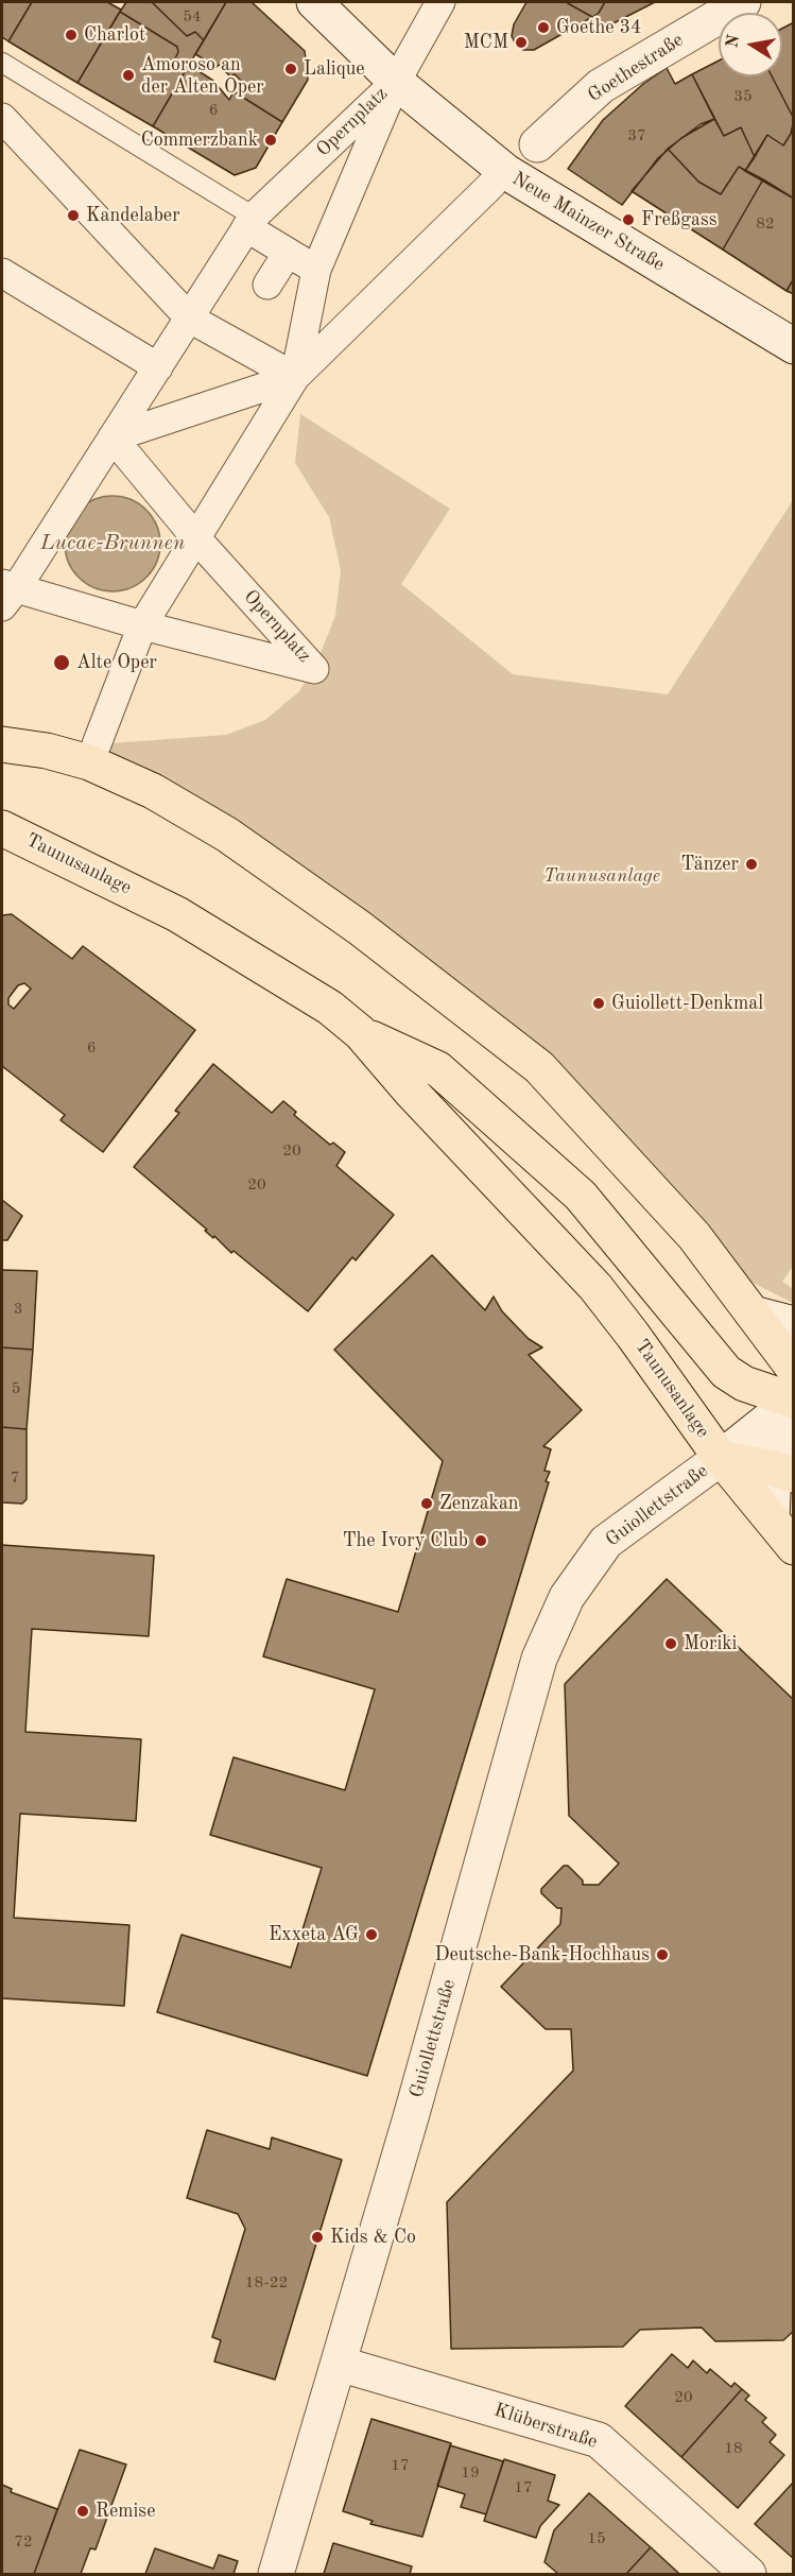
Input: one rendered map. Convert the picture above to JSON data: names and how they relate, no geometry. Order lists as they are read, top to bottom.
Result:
{
  "streets": {
    "main road": ["Taunusanlage"],
    "street": [
      "Goethestraße",
      "Opernplatz",
      "Neue Mainzer Straße",
      "Guiollettstraße",
      "Klüberstraße"
    ]
  },
  "crossings": [
    ["Opernplatz", "Neue Mainzer Straße"],
    ["Taunusanlage", "Guiollettstraße"],
    ["Guiollettstraße", "Klüberstraße"]
  ],
  "water": ["Lucae-Brunnen"],
  "parks": ["Taunusanlage"],
  "places": [
    "Goethe 34",
    "Charlot",
    "MCM",
    "Lalique",
    "Amoroso an der Alten Oper",
    "Commerzbank",
    "Kandelaber",
    "Freßgass",
    "Alte Oper",
    "Tänzer",
    "Guiollett-Denkmal",
    "Zenzakan",
    "The Ivory Club",
    "Moriki",
    "Exxeta AG",
    "Deutsche-Bank-Hochhaus",
    "Kids & Co",
    "Remise"
  ],
  "house_numbers": [
    "54",
    "35",
    "6",
    "37",
    "82",
    "6",
    "20",
    "20",
    "3",
    "5",
    "7",
    "18-22",
    "20",
    "18",
    "17",
    "19",
    "17",
    "15",
    "72"
  ],
  "north": "left"
}
